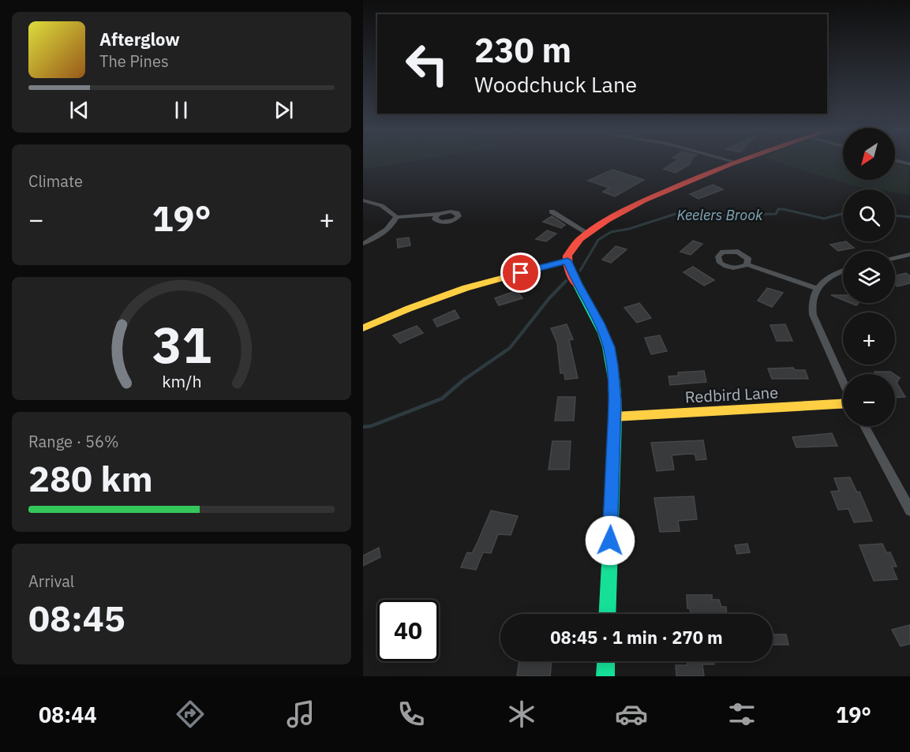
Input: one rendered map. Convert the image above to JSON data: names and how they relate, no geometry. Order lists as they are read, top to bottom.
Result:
{
  "streets": {
    "street": ["Redbird Lane"]
  },
  "water": ["Keelers Brook"],
  "north": "bottom left",
  "page": {
    "turn": ["230 m", "Woodchuck Lane"],
    "song": ["Afterglow", "The Pines"],
    "map_buttons": ["+", "−"],
    "tile": [
      "Climate",
      ["Range · 56%", "280 km"],
      ["Arrival", "08:45"]
    ],
    "heat": ["−", "19°", "+"],
    "limit": "40",
    "trip": "08:45 · 1 min · 270 m",
    "tabs": ["08:44", "19°"],
    "gauge": ["31", "km/h"]
  }
}
